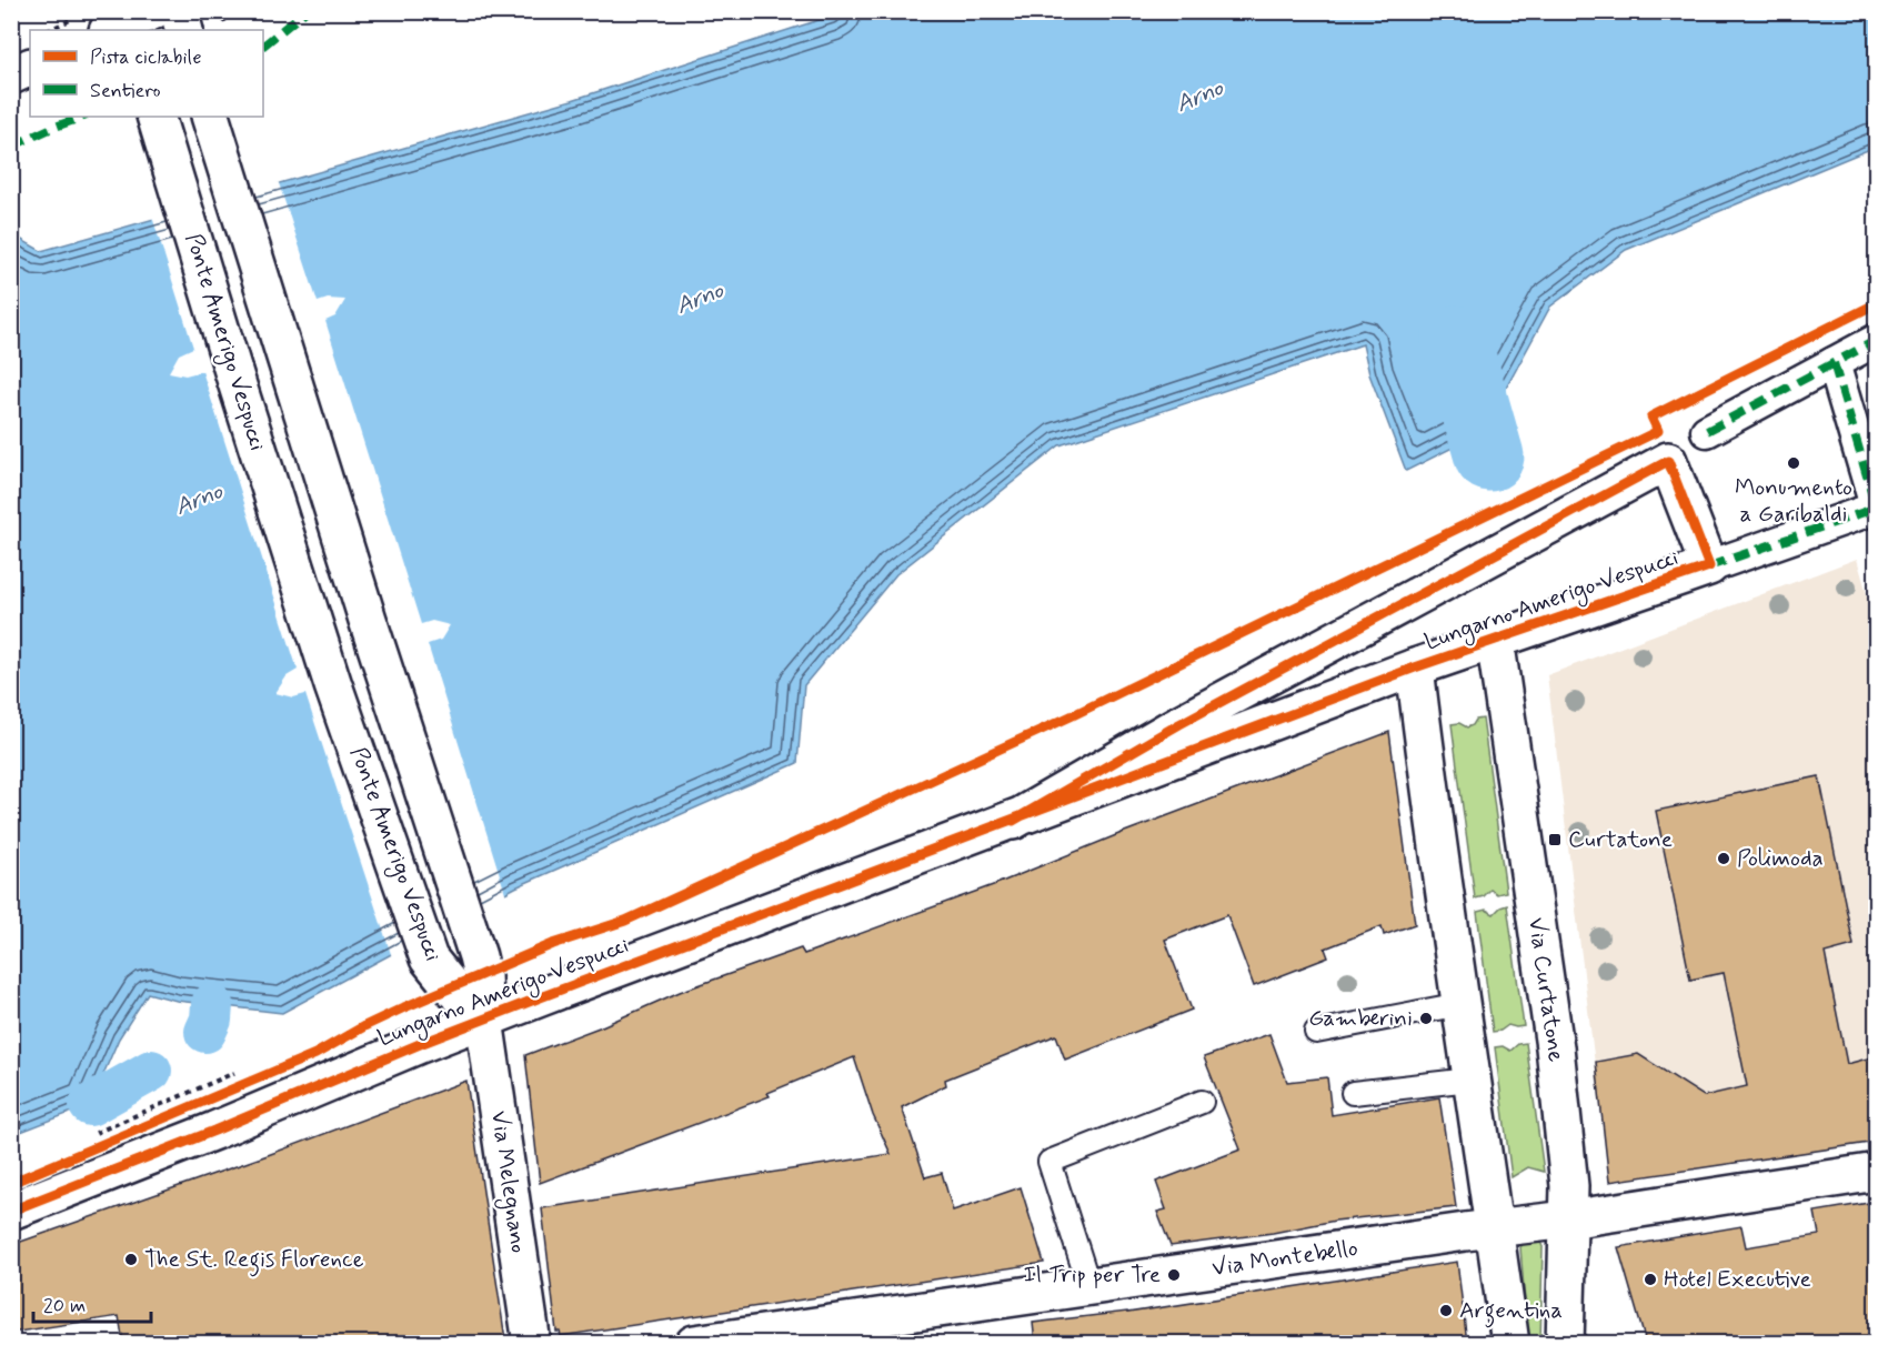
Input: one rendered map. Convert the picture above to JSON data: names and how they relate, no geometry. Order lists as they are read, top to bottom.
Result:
{
  "streets": {
    "street": [
      "Ponte Amerigo Vespucci",
      "Lungarno Amerigo Vespucci",
      "Via Curtatone",
      "Via Melegnano",
      "Via Montebello"
    ]
  },
  "crossings": [
    ["Ponte Amerigo Vespucci", "Lungarno Amerigo Vespucci"],
    ["Ponte Amerigo Vespucci", "Via Melegnano"],
    ["Lungarno Amerigo Vespucci", "Via Curtatone"],
    ["Lungarno Amerigo Vespucci", "Via Melegnano"],
    ["Via Curtatone", "Via Montebello"]
  ],
  "water": ["Arno"],
  "places": {
    "other": [
      "Monumento a Garibaldi",
      "Polimoda",
      "Gamberini",
      "The St. Regis Florence",
      "Il Trip per Tre",
      "Hotel Executive",
      "Argentina"
    ],
    "transit": ["Curtatone"]
  },
  "legend": ["Pista ciclabile", "Sentiero"],
  "scale_bar": "20 m"
}
